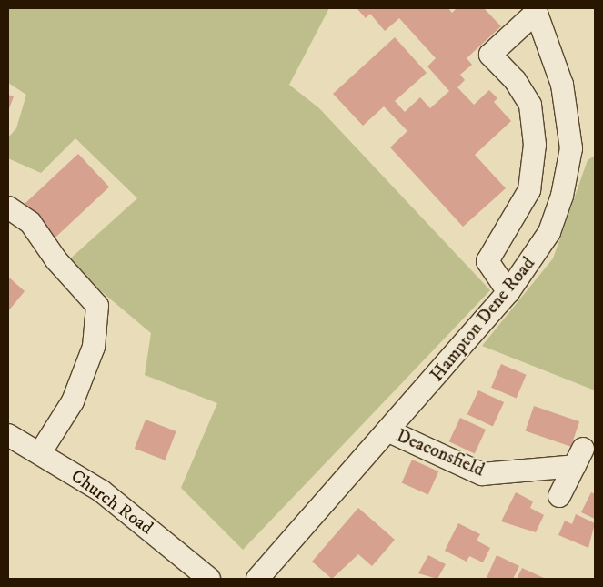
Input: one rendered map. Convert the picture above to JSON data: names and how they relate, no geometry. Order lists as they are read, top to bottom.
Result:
{
  "streets": {
    "street": ["Hampton Dene Road", "Deaconsfield", "Church Road"]
  },
  "crossings": [
    ["Hampton Dene Road", "Deaconsfield"]
  ]
}
